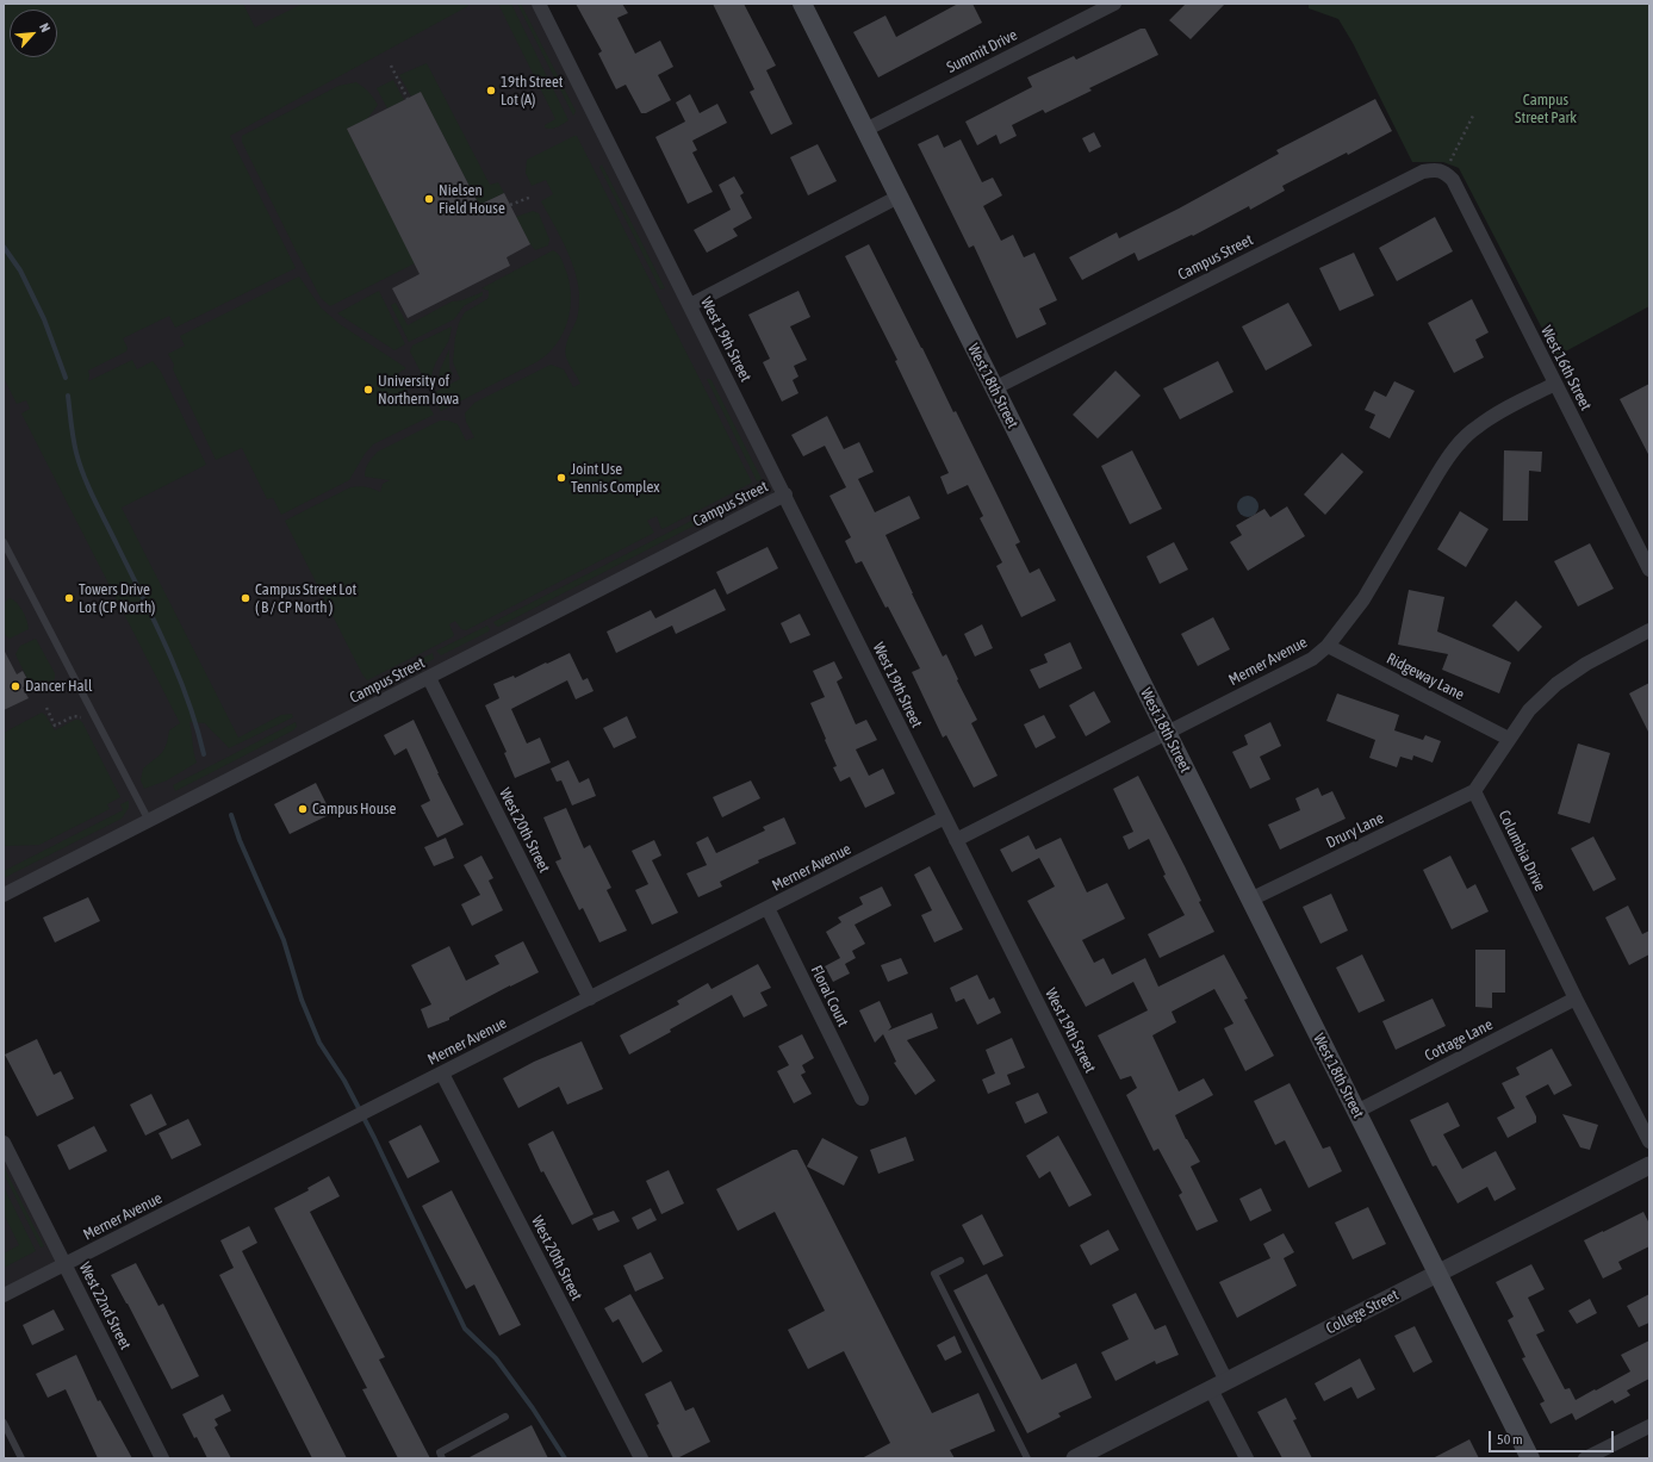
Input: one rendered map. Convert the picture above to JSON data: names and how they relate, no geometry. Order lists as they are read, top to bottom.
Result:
{
  "streets": {
    "main road": ["West 18th Street"],
    "street": [
      "Summit Drive",
      "Campus Street",
      "West 19th Street",
      "West 16th Street",
      "Merner Avenue",
      "Ridgeway Lane",
      "West 20th Street",
      "Drury Lane",
      "Columbia Drive",
      "Floral Court",
      "Cottage Lane",
      "West 22nd Street",
      "College Street"
    ]
  },
  "crossings": [
    ["Summit Drive", "West 18th Street"],
    ["Campus Street", "West 19th Street"],
    ["Campus Street", "West 16th Street"],
    ["Campus Street", "West 18th Street"],
    ["Campus Street", "West 20th Street"],
    ["West 19th Street", "Merner Avenue"],
    ["West 19th Street", "College Street"],
    ["West 16th Street", "Merner Avenue"],
    ["West 18th Street", "Merner Avenue"],
    ["West 18th Street", "Drury Lane"],
    ["West 18th Street", "Cottage Lane"],
    ["West 18th Street", "College Street"],
    ["Merner Avenue", "Ridgeway Lane"],
    ["Merner Avenue", "West 20th Street"],
    ["Merner Avenue", "Floral Court"],
    ["Merner Avenue", "West 22nd Street"],
    ["Drury Lane", "Columbia Drive"],
    ["Columbia Drive", "Cottage Lane"]
  ],
  "parks": ["Campus Street Park"],
  "places": [
    "19th Street Lot (A)",
    "Nielsen Field House",
    "University of Northern Iowa",
    "Joint Use Tennis Complex",
    "Towers Drive Lot (CP North)",
    "Campus Street Lot ( B / CP North )",
    "Dancer Hall",
    "Campus House"
  ],
  "scale_bar": "50 m",
  "north": "top right"
}
